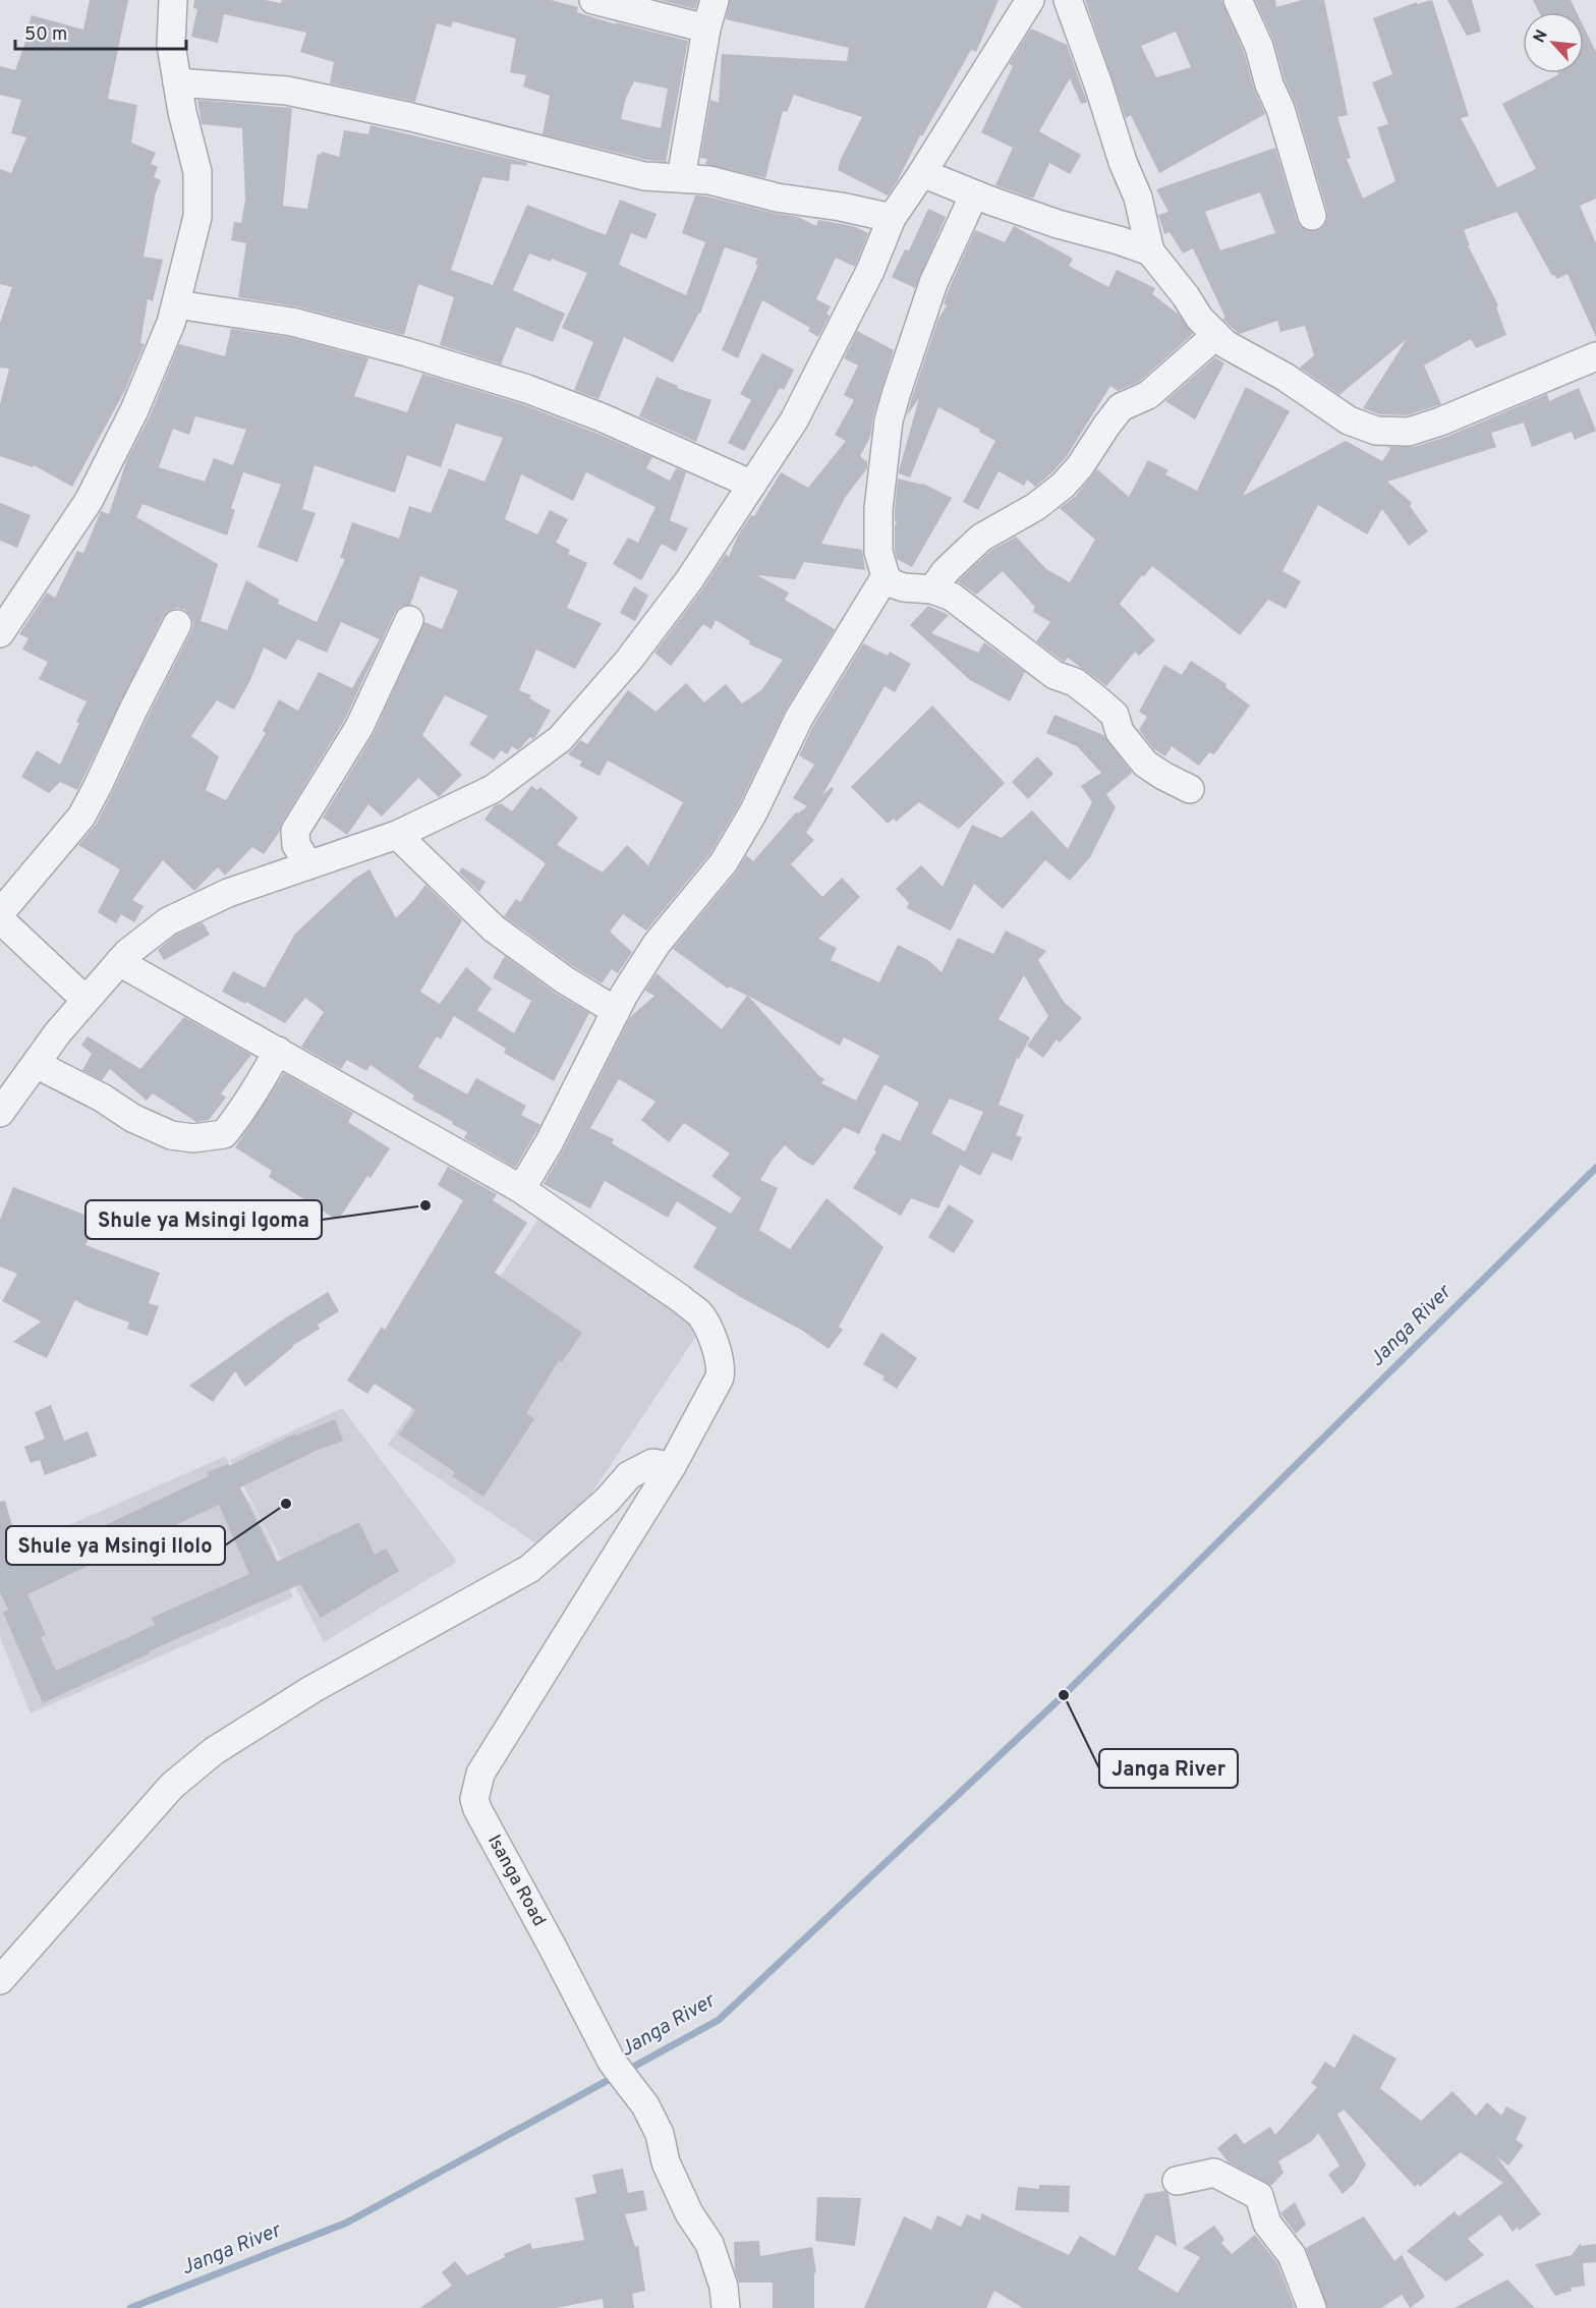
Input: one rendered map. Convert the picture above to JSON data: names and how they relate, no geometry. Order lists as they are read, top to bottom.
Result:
{
  "streets": {
    "street": ["Isanga Road"]
  },
  "water": ["Janga River"],
  "places": ["Shule ya Msingi Igoma", "Shule ya Msingi Ilolo", "Janga River"],
  "scale_bar": "50 m",
  "north": "top left"
}
